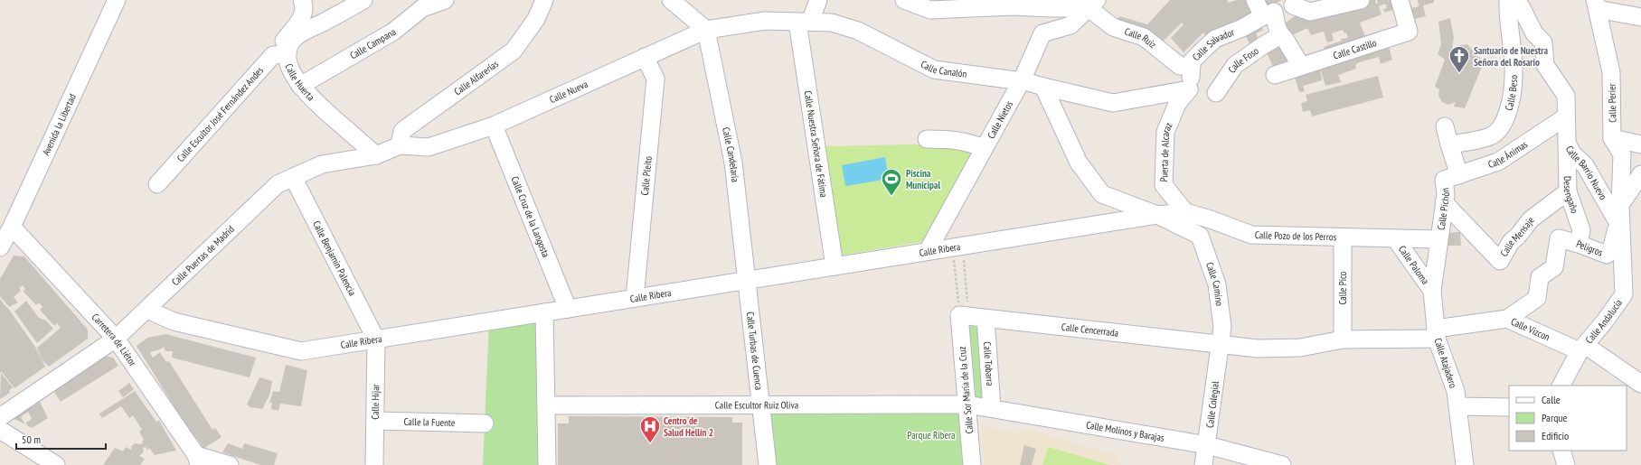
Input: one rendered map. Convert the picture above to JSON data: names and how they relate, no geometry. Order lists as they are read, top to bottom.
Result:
{
  "streets": {
    "street": [
      "Calle Ruiz",
      "Calle Campana",
      "Calle Salvador",
      "Calle Castillo",
      "Calle Foso",
      "Calle Canalón",
      "Calle Alfarerías",
      "Calle Huerta",
      "Calle Nueva",
      "Calle Beso",
      "Calle Perier",
      "Calle Escultor José Fernández Andes",
      "Calle Nietos",
      "Avenida la Libertad",
      "Calle Nuestra Señora de Fátima",
      "Puerta de Alcaraz",
      "Calle Ánimas",
      "Calle Candelaria",
      "Calle Barrio Nuevo",
      "Calle Pleito",
      "Desengaño",
      "Calle Pichón",
      "Calle Cruz de la Langosta",
      "Calle Pozo de los Perros",
      "Calle Mensaje",
      "Peligros",
      "Calle Ribera",
      "Calle Puertas de Madrid",
      "Calle Benjamín Palencia",
      "Calle Paloma",
      "Calle Camino",
      "Calle Pico",
      "Calle Andalucía",
      "Calle Vizcon",
      "Calle Cencerrada",
      "Carretera de Liétor",
      "Calle Turbas de Cuenca",
      "Calle Tobarra",
      "Calle Atajadero",
      "Calle Sor María de la Cruz",
      "Calle Híjar",
      "Calle Colegial",
      "Calle Escultor Ruiz Oliva",
      "Calle la Fuente",
      "Calle Molinos y Barajas"
    ]
  },
  "crossings": [
    ["Calle Ruiz", "Calle Salvador"],
    ["Calle Ruiz", "Calle Nietos"],
    ["Calle Campana", "Calle Huerta"],
    ["Calle Salvador", "Calle Canalón"],
    ["Calle Salvador", "Puerta de Alcaraz"],
    ["Calle Canalón", "Calle Nueva"],
    ["Calle Canalón", "Calle Nietos"],
    ["Calle Canalón", "Calle Nuestra Señora de Fátima"],
    ["Calle Canalón", "Puerta de Alcaraz"],
    ["Calle Canalón", "Calle Candelaria"],
    ["Calle Canalón", "Calle Camino"],
    ["Calle Alfarerías", "Calle Puertas de Madrid"],
    ["Calle Huerta", "Calle Escultor José Fernández Andes"],
    ["Calle Huerta", "Calle Puertas de Madrid"],
    ["Calle Nueva", "Calle Candelaria"],
    ["Calle Nueva", "Calle Pleito"],
    ["Calle Nueva", "Calle Cruz de la Langosta"],
    ["Calle Nueva", "Calle Puertas de Madrid"],
    ["Calle Beso", "Calle Pichón"],
    ["Calle Perier", "Calle Barrio Nuevo"],
    ["Calle Perier", "Peligros"],
    ["Calle Perier", "Calle Andalucía"],
    ["Calle Nietos", "Calle Ribera"],
    ["Avenida la Libertad", "Carretera de Liétor"],
    ["Calle Nuestra Señora de Fátima", "Calle Ribera"],
    ["Puerta de Alcaraz", "Calle Pozo de los Perros"],
    ["Calle Ánimas", "Calle Barrio Nuevo"],
    ["Calle Ánimas", "Calle Pichón"],
    ["Calle Candelaria", "Calle Ribera"],
    ["Calle Candelaria", "Calle Turbas de Cuenca"],
    ["Calle Barrio Nuevo", "Desengaño"],
    ["Calle Barrio Nuevo", "Peligros"],
    ["Calle Barrio Nuevo", "Calle Andalucía"],
    ["Calle Pleito", "Calle Ribera"],
    ["Desengaño", "Calle Mensaje"],
    ["Desengaño", "Peligros"],
    ["Calle Pichón", "Calle Pozo de los Perros"],
    ["Calle Pichón", "Calle Mensaje"],
    ["Calle Pichón", "Calle Atajadero"],
    ["Calle Cruz de la Langosta", "Calle Ribera"],
    ["Calle Pozo de los Perros", "Calle Ribera"],
    ["Calle Pozo de los Perros", "Calle Paloma"],
    ["Calle Pozo de los Perros", "Calle Camino"],
    ["Calle Pozo de los Perros", "Calle Pico"],
    ["Calle Pozo de los Perros", "Calle Atajadero"],
    ["Peligros", "Calle Andalucía"],
    ["Peligros", "Calle Vizcon"],
    ["Calle Ribera", "Calle Puertas de Madrid"],
    ["Calle Ribera", "Calle Benjamín Palencia"],
    ["Calle Ribera", "Calle Camino"],
    ["Calle Ribera", "Calle Turbas de Cuenca"],
    ["Calle Ribera", "Calle Híjar"],
    ["Calle Puertas de Madrid", "Calle Benjamín Palencia"],
    ["Calle Puertas de Madrid", "Carretera de Liétor"],
    ["Calle Benjamín Palencia", "Calle Híjar"],
    ["Calle Paloma", "Calle Atajadero"],
    ["Calle Camino", "Calle Cencerrada"],
    ["Calle Camino", "Calle Colegial"],
    ["Calle Andalucía", "Calle Vizcon"],
    ["Calle Vizcon", "Calle Atajadero"],
    ["Calle Cencerrada", "Calle Tobarra"],
    ["Calle Cencerrada", "Calle Sor María de la Cruz"],
    ["Calle Cencerrada", "Calle Colegial"],
    ["Calle Turbas de Cuenca", "Calle Escultor Ruiz Oliva"],
    ["Calle Tobarra", "Calle Sor María de la Cruz"],
    ["Calle Tobarra", "Calle Molinos y Barajas"],
    ["Calle Sor María de la Cruz", "Calle Escultor Ruiz Oliva"],
    ["Calle Sor María de la Cruz", "Calle Molinos y Barajas"],
    ["Calle Híjar", "Calle la Fuente"],
    ["Calle Colegial", "Calle Molinos y Barajas"],
    ["Calle Escultor Ruiz Oliva", "Calle Molinos y Barajas"]
  ],
  "parks": ["Parque Ribera"],
  "places": {
    "church": ["Santuario de Nuestra Señora del Rosario"],
    "sports": ["Piscina Municipal"],
    "hospital": ["Centro de Salud Hellín 2"]
  },
  "legend": ["Calle", "Parque", "Edificio"],
  "scale_bar": "50 m"
}
